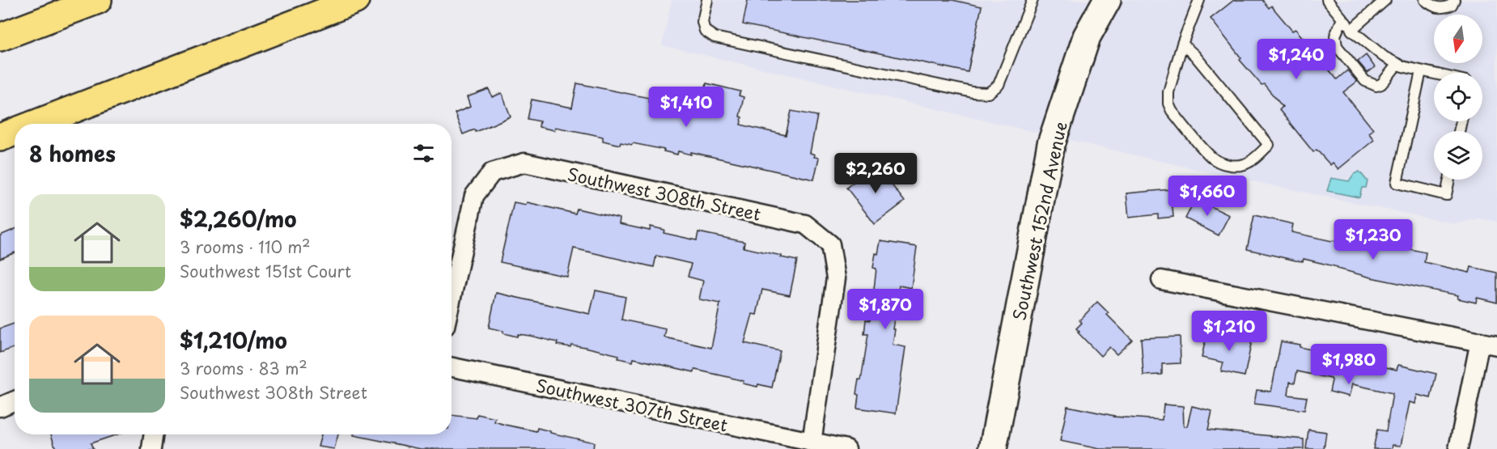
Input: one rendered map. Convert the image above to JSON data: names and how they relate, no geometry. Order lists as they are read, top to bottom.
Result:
{
  "streets": {
    "street": ["Southwest 308th Street", "Southwest 152nd Avenue", "Southwest 307th Street"]
  },
  "crossings": [
    ["Southwest 308th Street", "Southwest 307th Street"]
  ],
  "north": "bottom",
  "page": {
    "price": [
      "$1,240",
      "$1,410",
      "$2,260",
      "$1,660",
      "$1,230",
      "$1,870",
      "$1,210",
      "$1,980"
    ],
    "heading": "8 homes",
    "list": [
      {
        "name": "$2,260/mo",
        "note": "3 rooms · 110 m² · Southwest 151st Court"
      },
      {
        "name": "$1,210/mo",
        "note": "3 rooms · 83 m² · Southwest 308th Street"
      }
    ]
  }
}
